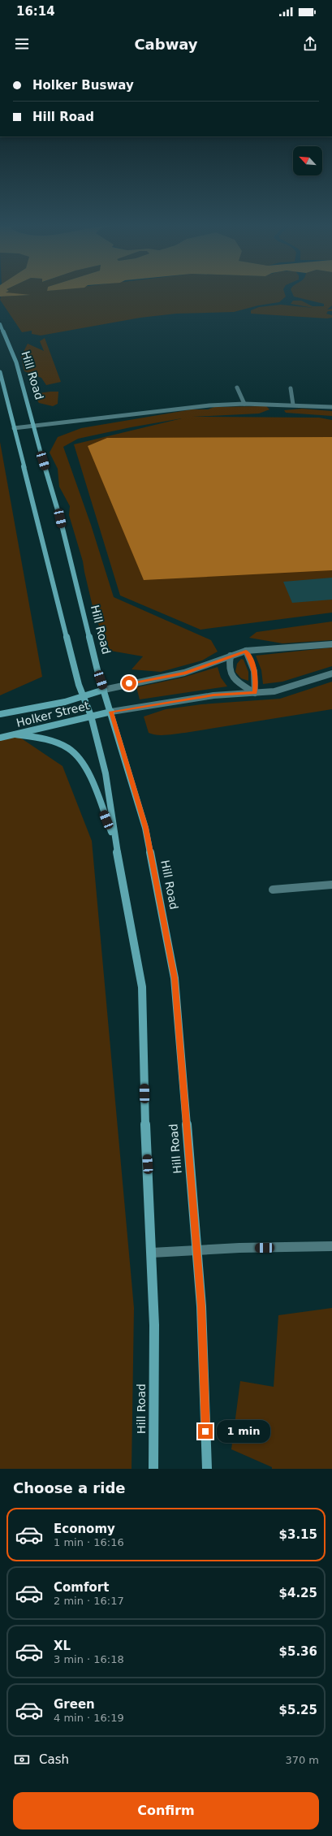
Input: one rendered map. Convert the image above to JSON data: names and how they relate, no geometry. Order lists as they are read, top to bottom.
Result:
{
  "streets": {
    "street": ["Hill Road", "Holker Street"]
  },
  "crossings": [
    ["Hill Road", "Holker Street"]
  ],
  "north": "top left",
  "page": {
    "status": "16:14",
    "header": "Cabway",
    "banner": ["Holker Busway", "Hill Road"],
    "bubble": "1 min",
    "heading": "Choose a ride",
    "list": [
      {
        "name": "Economy",
        "note": "1 min · 16:16",
        "value": "$3.15"
      },
      {
        "name": "Comfort",
        "note": "2 min · 16:17",
        "value": "$4.25"
      },
      {
        "name": "XL",
        "note": "3 min · 16:18",
        "value": "$5.36"
      },
      {
        "name": "Green",
        "note": "4 min · 16:19",
        "value": "$5.25"
      }
    ],
    "pay": ["Cash", "370 m"],
    "buttons": "Confirm"
  }
}
